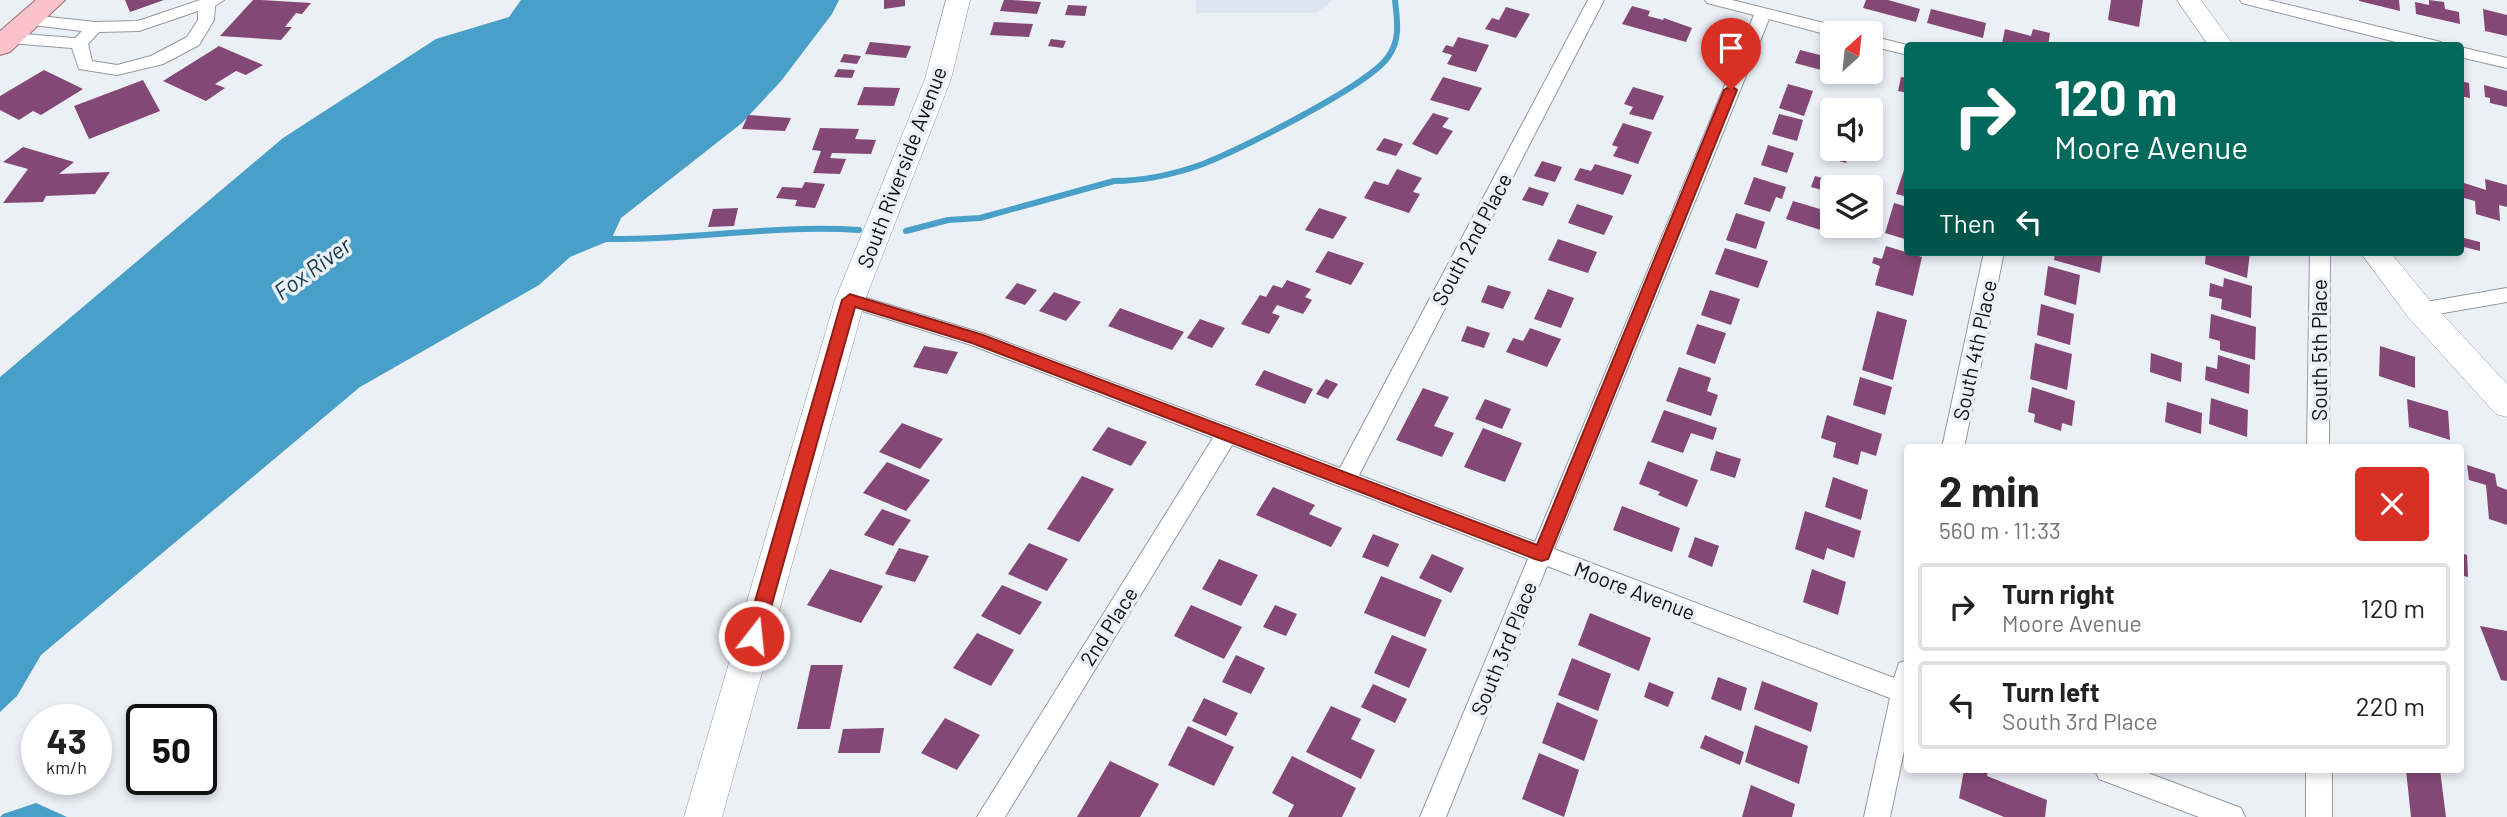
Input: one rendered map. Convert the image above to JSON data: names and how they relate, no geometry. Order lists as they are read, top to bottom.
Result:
{
  "streets": {
    "main road": ["South Riverside Avenue"],
    "street": [
      "South 2nd Place",
      "South 4th Place",
      "South 5th Place",
      "Moore Avenue",
      "2nd Place",
      "South 3rd Place"
    ]
  },
  "crossings": [
    ["South Riverside Avenue", "Moore Avenue"],
    ["South 2nd Place", "Moore Avenue"],
    ["Moore Avenue", "2nd Place"],
    ["Moore Avenue", "South 3rd Place"]
  ],
  "water": ["Fox River"],
  "north": "top right",
  "page": {
    "turn": ["120 m", "Moore Avenue"],
    "then": "Then",
    "heading": ["2 min", "560 m · 11:33"],
    "list": [
      {
        "name": "Turn right",
        "note": "Moore Avenue",
        "value": "120 m"
      },
      {
        "name": "Turn left",
        "note": "South 3rd Place",
        "value": "220 m"
      }
    ],
    "speed": "43 km/h",
    "limit": "50"
  }
}
